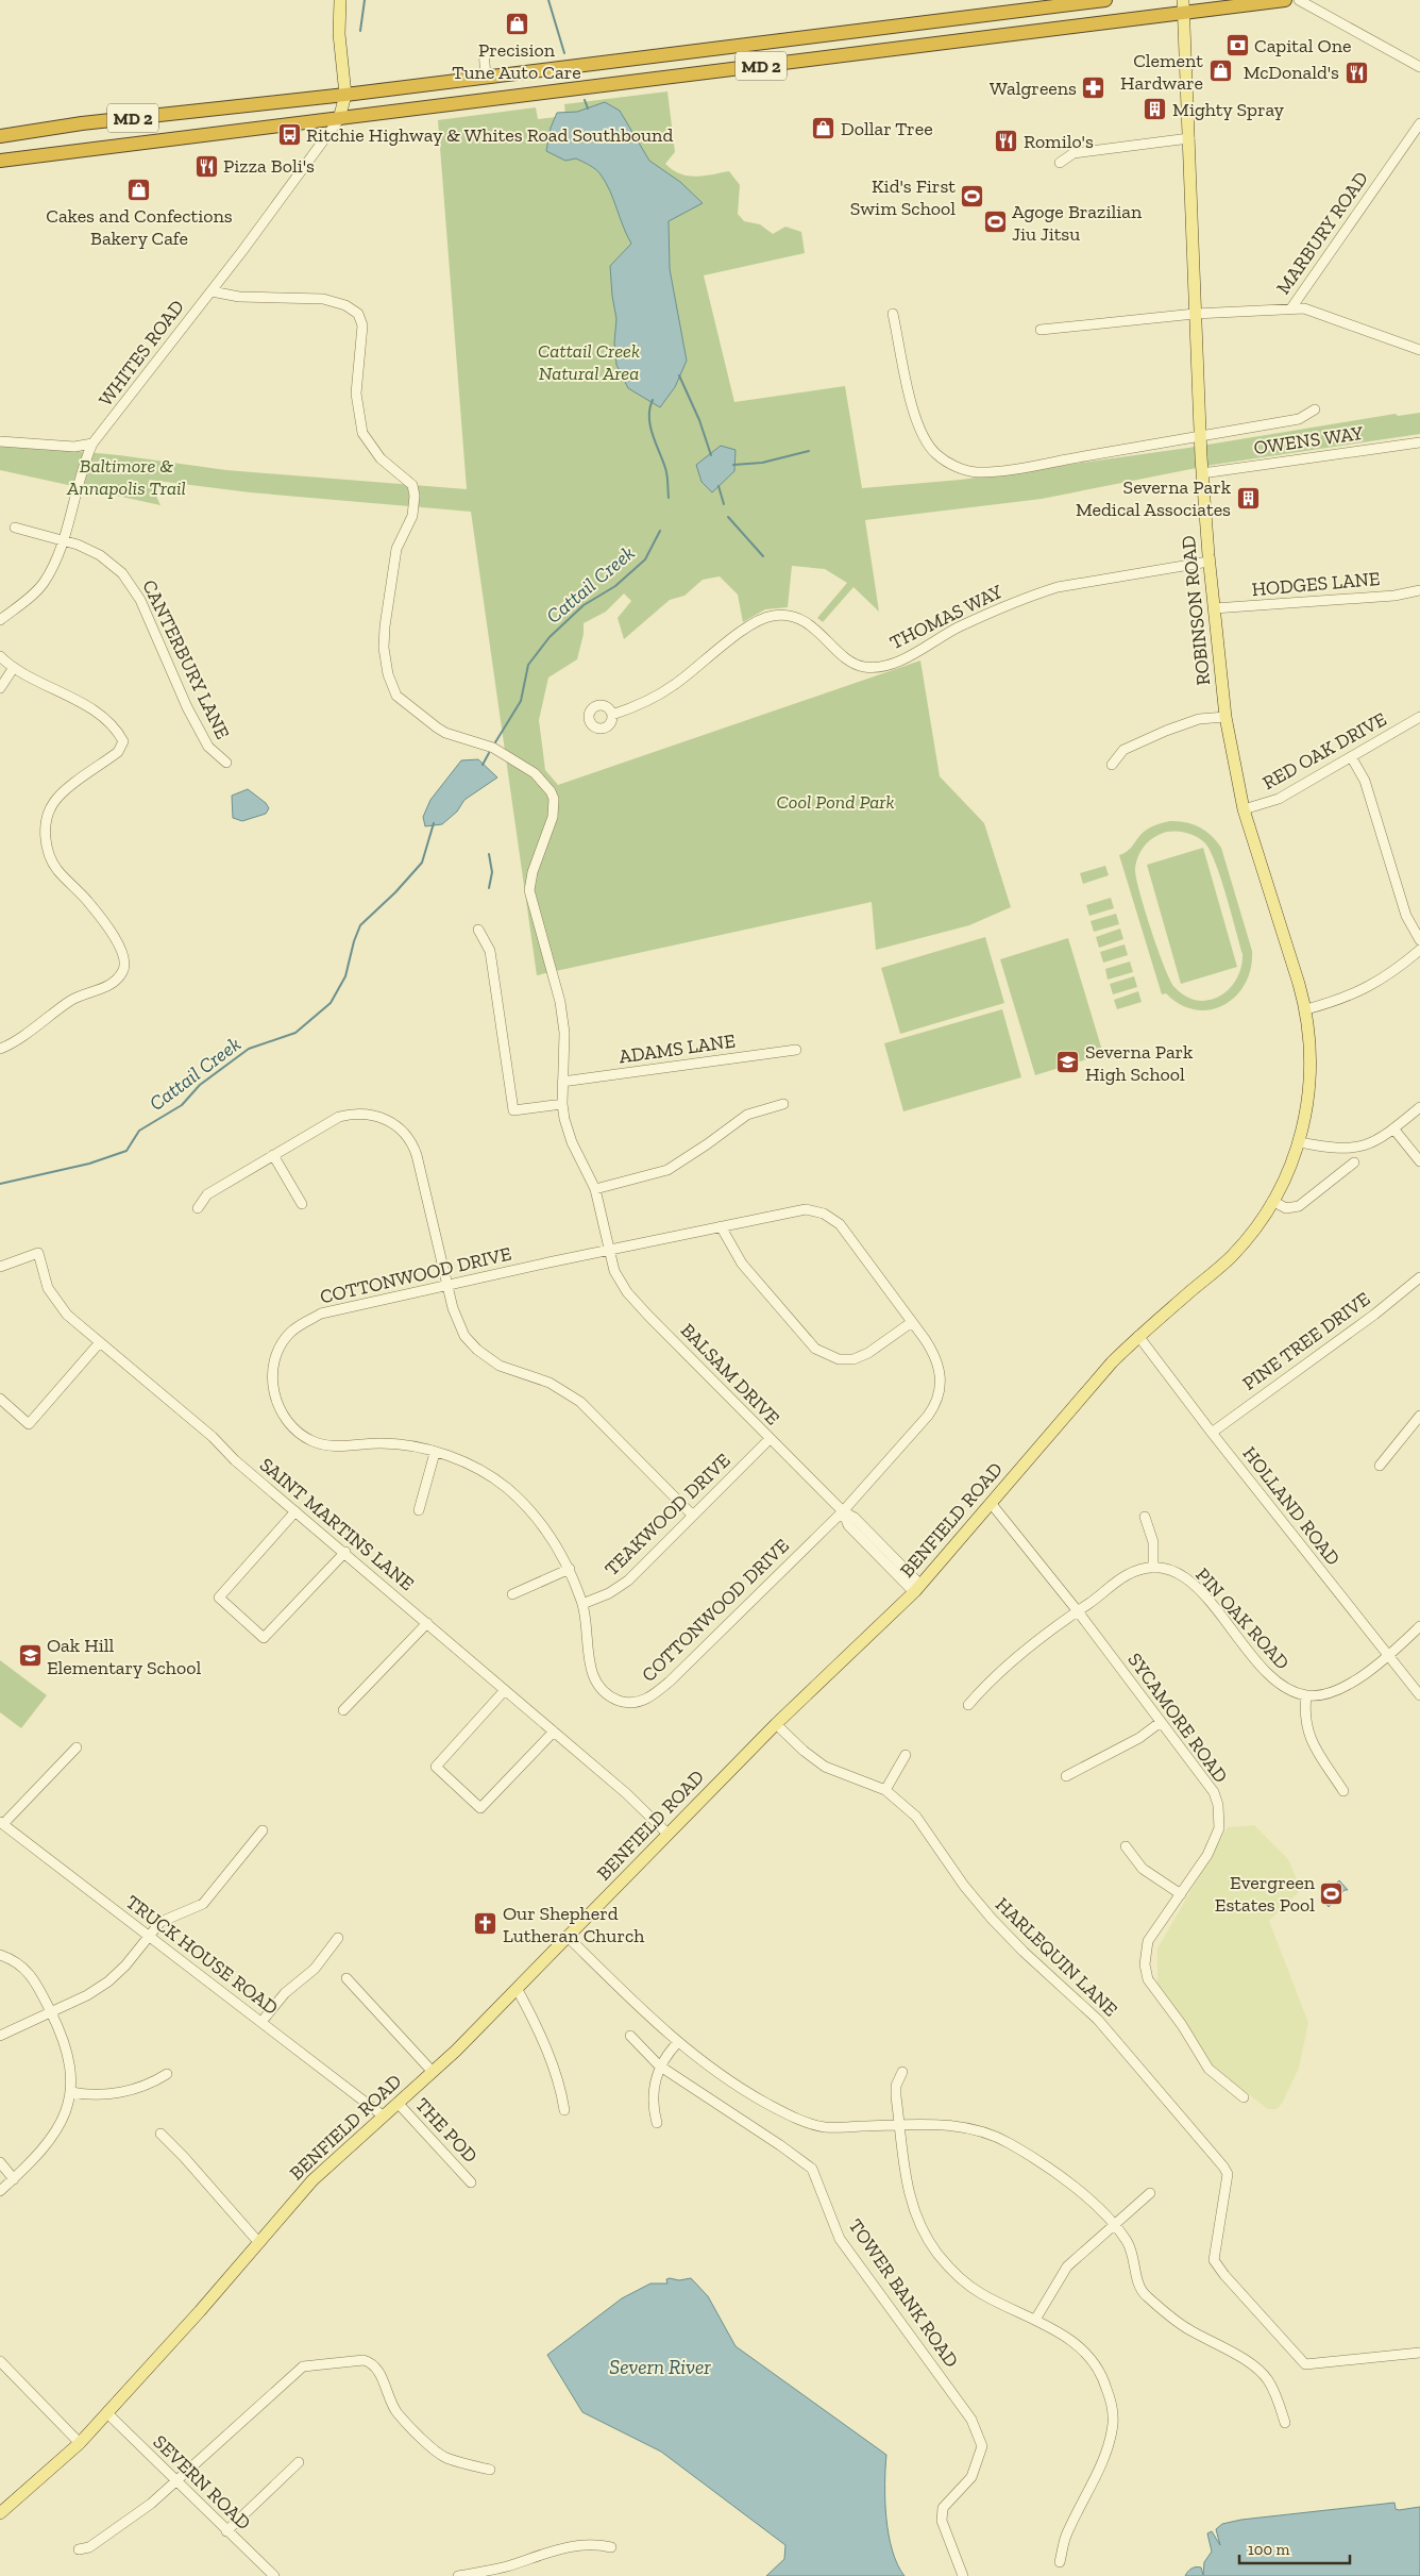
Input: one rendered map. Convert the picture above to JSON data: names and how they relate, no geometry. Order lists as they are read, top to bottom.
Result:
{
  "streets": {
    "highway": ["MD 2"],
    "main road": ["ROBINSON ROAD", "BENFIELD ROAD"],
    "street": [
      "MARBURY ROAD",
      "WHITES ROAD",
      "OWENS WAY",
      "HODGES LANE",
      "THOMAS WAY",
      "CANTERBURY LANE",
      "RED OAK DRIVE",
      "ADAMS LANE",
      "COTTONWOOD DRIVE",
      "PINE TREE DRIVE",
      "BALSAM DRIVE",
      "HOLLAND ROAD",
      "TEAKWOOD DRIVE",
      "SAINT MARTINS LANE",
      "PIN OAK ROAD",
      "SYCAMORE ROAD",
      "TRUCK HOUSE ROAD",
      "HARLEQUIN LANE",
      "THE POD",
      "TOWER BANK ROAD",
      "SEVERN ROAD"
    ]
  },
  "crossings": [
    ["MD 2", "WHITES ROAD"],
    ["MD 2", "ROBINSON ROAD"],
    ["MARBURY ROAD", "ROBINSON ROAD"],
    ["WHITES ROAD", "CANTERBURY LANE"],
    ["WHITES ROAD", "BALSAM DRIVE"],
    ["OWENS WAY", "ROBINSON ROAD"],
    ["HODGES LANE", "ROBINSON ROAD"],
    ["ROBINSON ROAD", "THOMAS WAY"],
    ["ROBINSON ROAD", "RED OAK DRIVE"],
    ["ROBINSON ROAD", "BENFIELD ROAD"],
    ["ADAMS LANE", "BALSAM DRIVE"],
    ["COTTONWOOD DRIVE", "BALSAM DRIVE"],
    ["COTTONWOOD DRIVE", "TEAKWOOD DRIVE"],
    ["PINE TREE DRIVE", "HOLLAND ROAD"],
    ["BALSAM DRIVE", "TEAKWOOD DRIVE"],
    ["BALSAM DRIVE", "BENFIELD ROAD"],
    ["HOLLAND ROAD", "BENFIELD ROAD"],
    ["HOLLAND ROAD", "PIN OAK ROAD"],
    ["BENFIELD ROAD", "SAINT MARTINS LANE"],
    ["BENFIELD ROAD", "SYCAMORE ROAD"],
    ["BENFIELD ROAD", "TRUCK HOUSE ROAD"],
    ["BENFIELD ROAD", "HARLEQUIN LANE"],
    ["BENFIELD ROAD", "THE POD"],
    ["BENFIELD ROAD", "SEVERN ROAD"]
  ],
  "water": ["Cattail Creek", "Severn River"],
  "parks": ["Cattail Creek Natural Area", "Baltimore & Annapolis Trail", "Cool Pond Park"],
  "places": {
    "shop": [
      "Precision Tune Auto Care",
      "Clement Hardware",
      "Dollar Tree",
      "Cakes and Confections Bakery Cafe"
    ],
    "bank": ["Capital One"],
    "restaurant": ["McDonald's", "Romilo's", "Pizza Boli's"],
    "pharmacy": ["Walgreens"],
    "building": ["Mighty Spray", "Severna Park Medical Associates"],
    "bus stop": ["Ritchie Highway & Whites Road Southbound"],
    "sports": ["Kid's First Swim School", "Agoge Brazilian Jiu Jitsu", "Evergreen Estates Pool"],
    "school or university": ["Severna Park High School", "Oak Hill Elementary School"],
    "church": ["Our Shepherd Lutheran Church"]
  },
  "scale_bar": "100 m"
}
